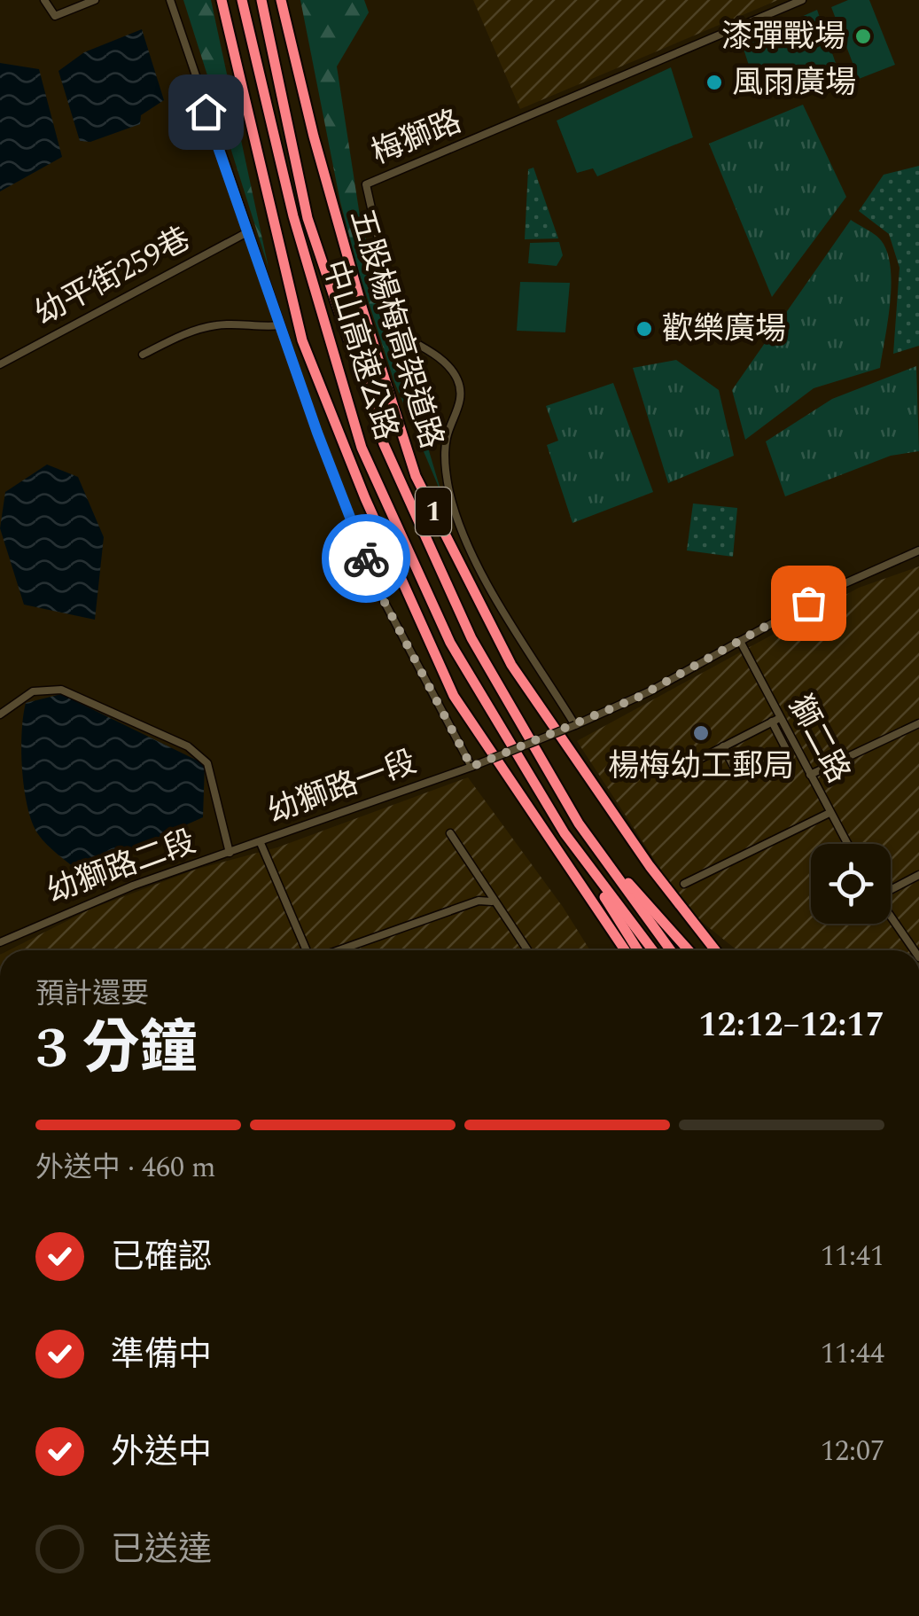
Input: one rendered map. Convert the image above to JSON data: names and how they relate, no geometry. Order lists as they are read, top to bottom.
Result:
{
  "streets": {
    "highway": ["五股楊梅高架道路", "中山高速公路", "1"],
    "street": [
      "梅獅路",
      "幼平街259巷",
      "獅二路",
      "幼獅路一段",
      "幼獅路二段"
    ]
  },
  "crossings": [
    ["梅獅路", "幼獅路一段"],
    ["獅二路", "幼獅路一段"],
    ["幼獅路一段", "幼獅路二段"]
  ],
  "places": [
    "漆彈戰場",
    "風雨廣場",
    "歡樂廣場",
    "楊梅幼工郵局"
  ],
  "page": {
    "heading": ["3 分鐘", "預計還要", "12:12–12:17"],
    "bar": "外送中 · 460 m",
    "list": [
      ["已確認", "11:41"],
      ["準備中", "11:44"],
      ["外送中", "12:07"],
      "已送達"
    ]
  }
}
